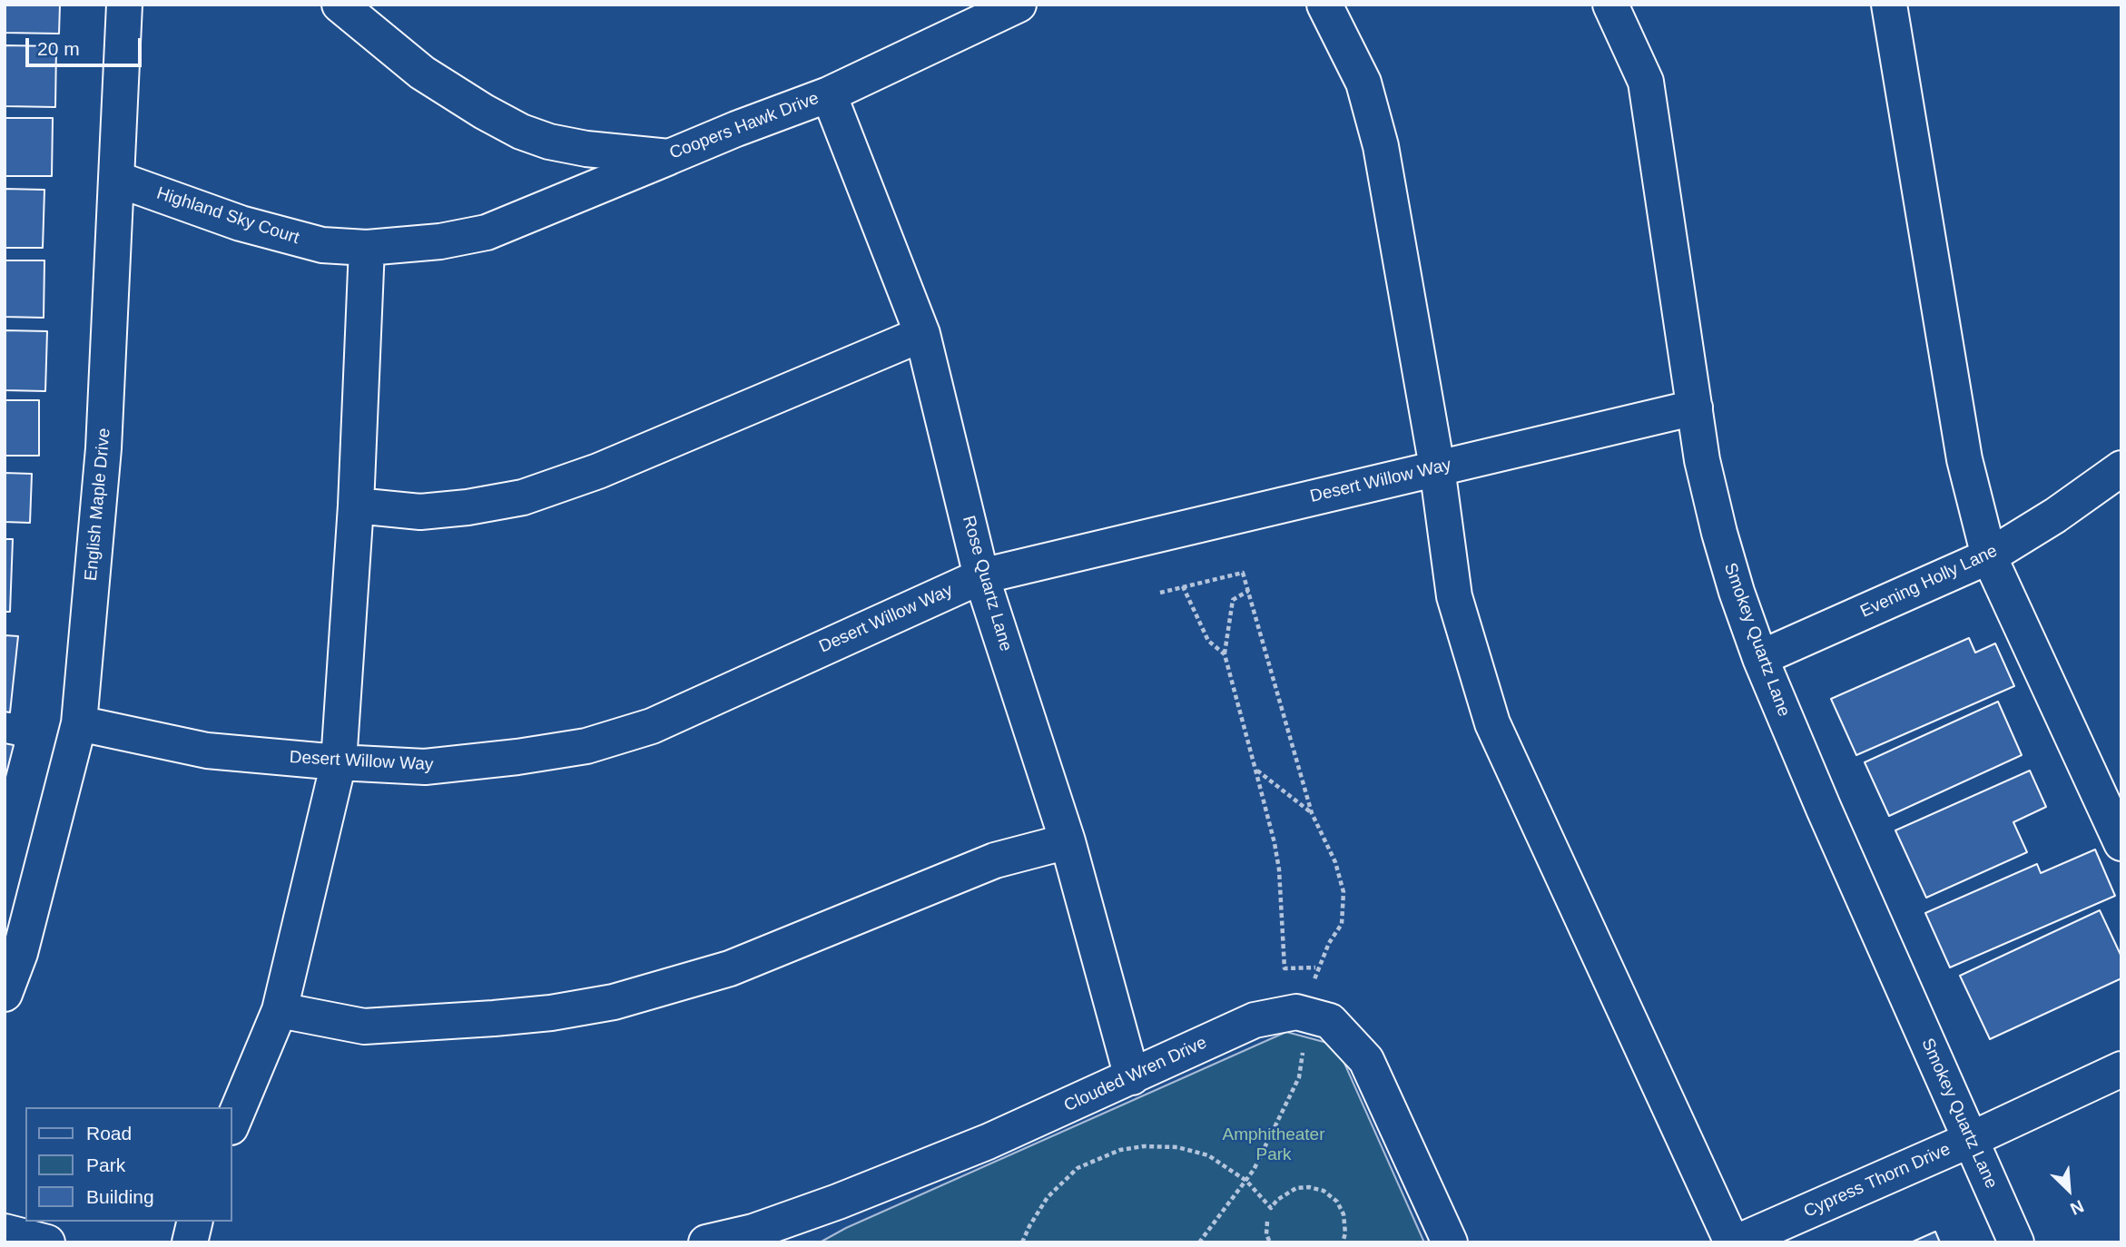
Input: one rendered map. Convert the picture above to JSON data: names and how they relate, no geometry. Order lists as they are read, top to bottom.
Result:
{
  "streets": {
    "street": [
      "Coopers Hawk Drive",
      "Highland Sky Court",
      "Desert Willow Way",
      "English Maple Drive",
      "Evening Holly Lane",
      "Rose Quartz Lane",
      "Smokey Quartz Lane",
      "Clouded Wren Drive",
      "Cypress Thorn Drive"
    ]
  },
  "crossings": [
    ["Coopers Hawk Drive", "Highland Sky Court"],
    ["Coopers Hawk Drive", "Rose Quartz Lane"],
    ["Highland Sky Court", "English Maple Drive"],
    ["Desert Willow Way", "English Maple Drive"],
    ["Desert Willow Way", "Rose Quartz Lane"],
    ["Desert Willow Way", "Smokey Quartz Lane"],
    ["Evening Holly Lane", "Smokey Quartz Lane"],
    ["Rose Quartz Lane", "Clouded Wren Drive"],
    ["Smokey Quartz Lane", "Cypress Thorn Drive"]
  ],
  "parks": ["Amphitheater Park"],
  "legend": ["Road", "Park", "Building"],
  "scale_bar": "20 m",
  "north": "bottom right"
}
